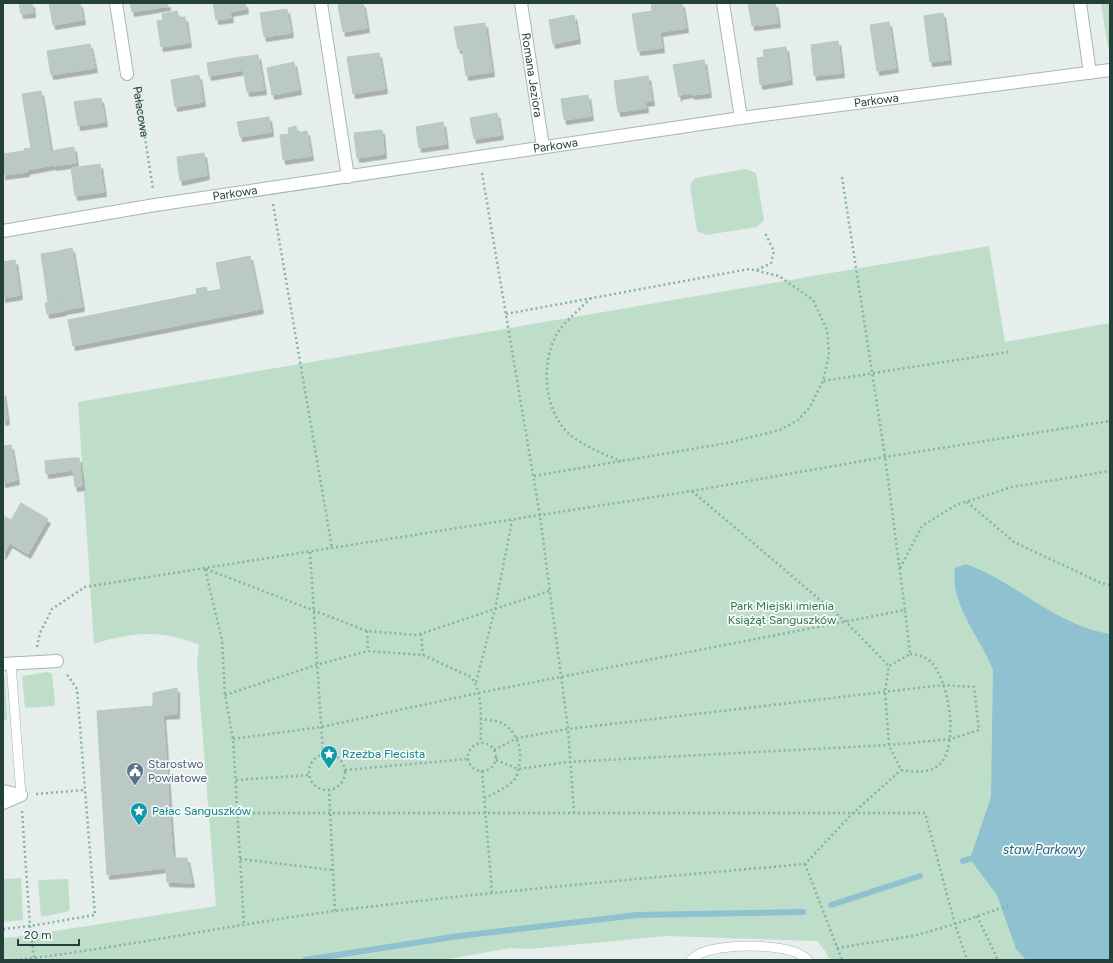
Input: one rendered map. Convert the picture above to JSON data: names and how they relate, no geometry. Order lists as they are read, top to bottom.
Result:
{
  "streets": {
    "street": ["Romana Jeziora", "Parkowa", "Pałacowa"]
  },
  "crossings": [
    ["Romana Jeziora", "Parkowa"],
    ["Parkowa", "Pałacowa"]
  ],
  "water": ["staw Parkowy"],
  "parks": ["Park Miejski imienia Książąt Sanguszków"],
  "places": {
    "place": ["Rzeźba Flecista", "Pałac Sanguszków"],
    "public building": ["Starostwo Powiatowe"]
  },
  "scale_bar": "20 m"
}
